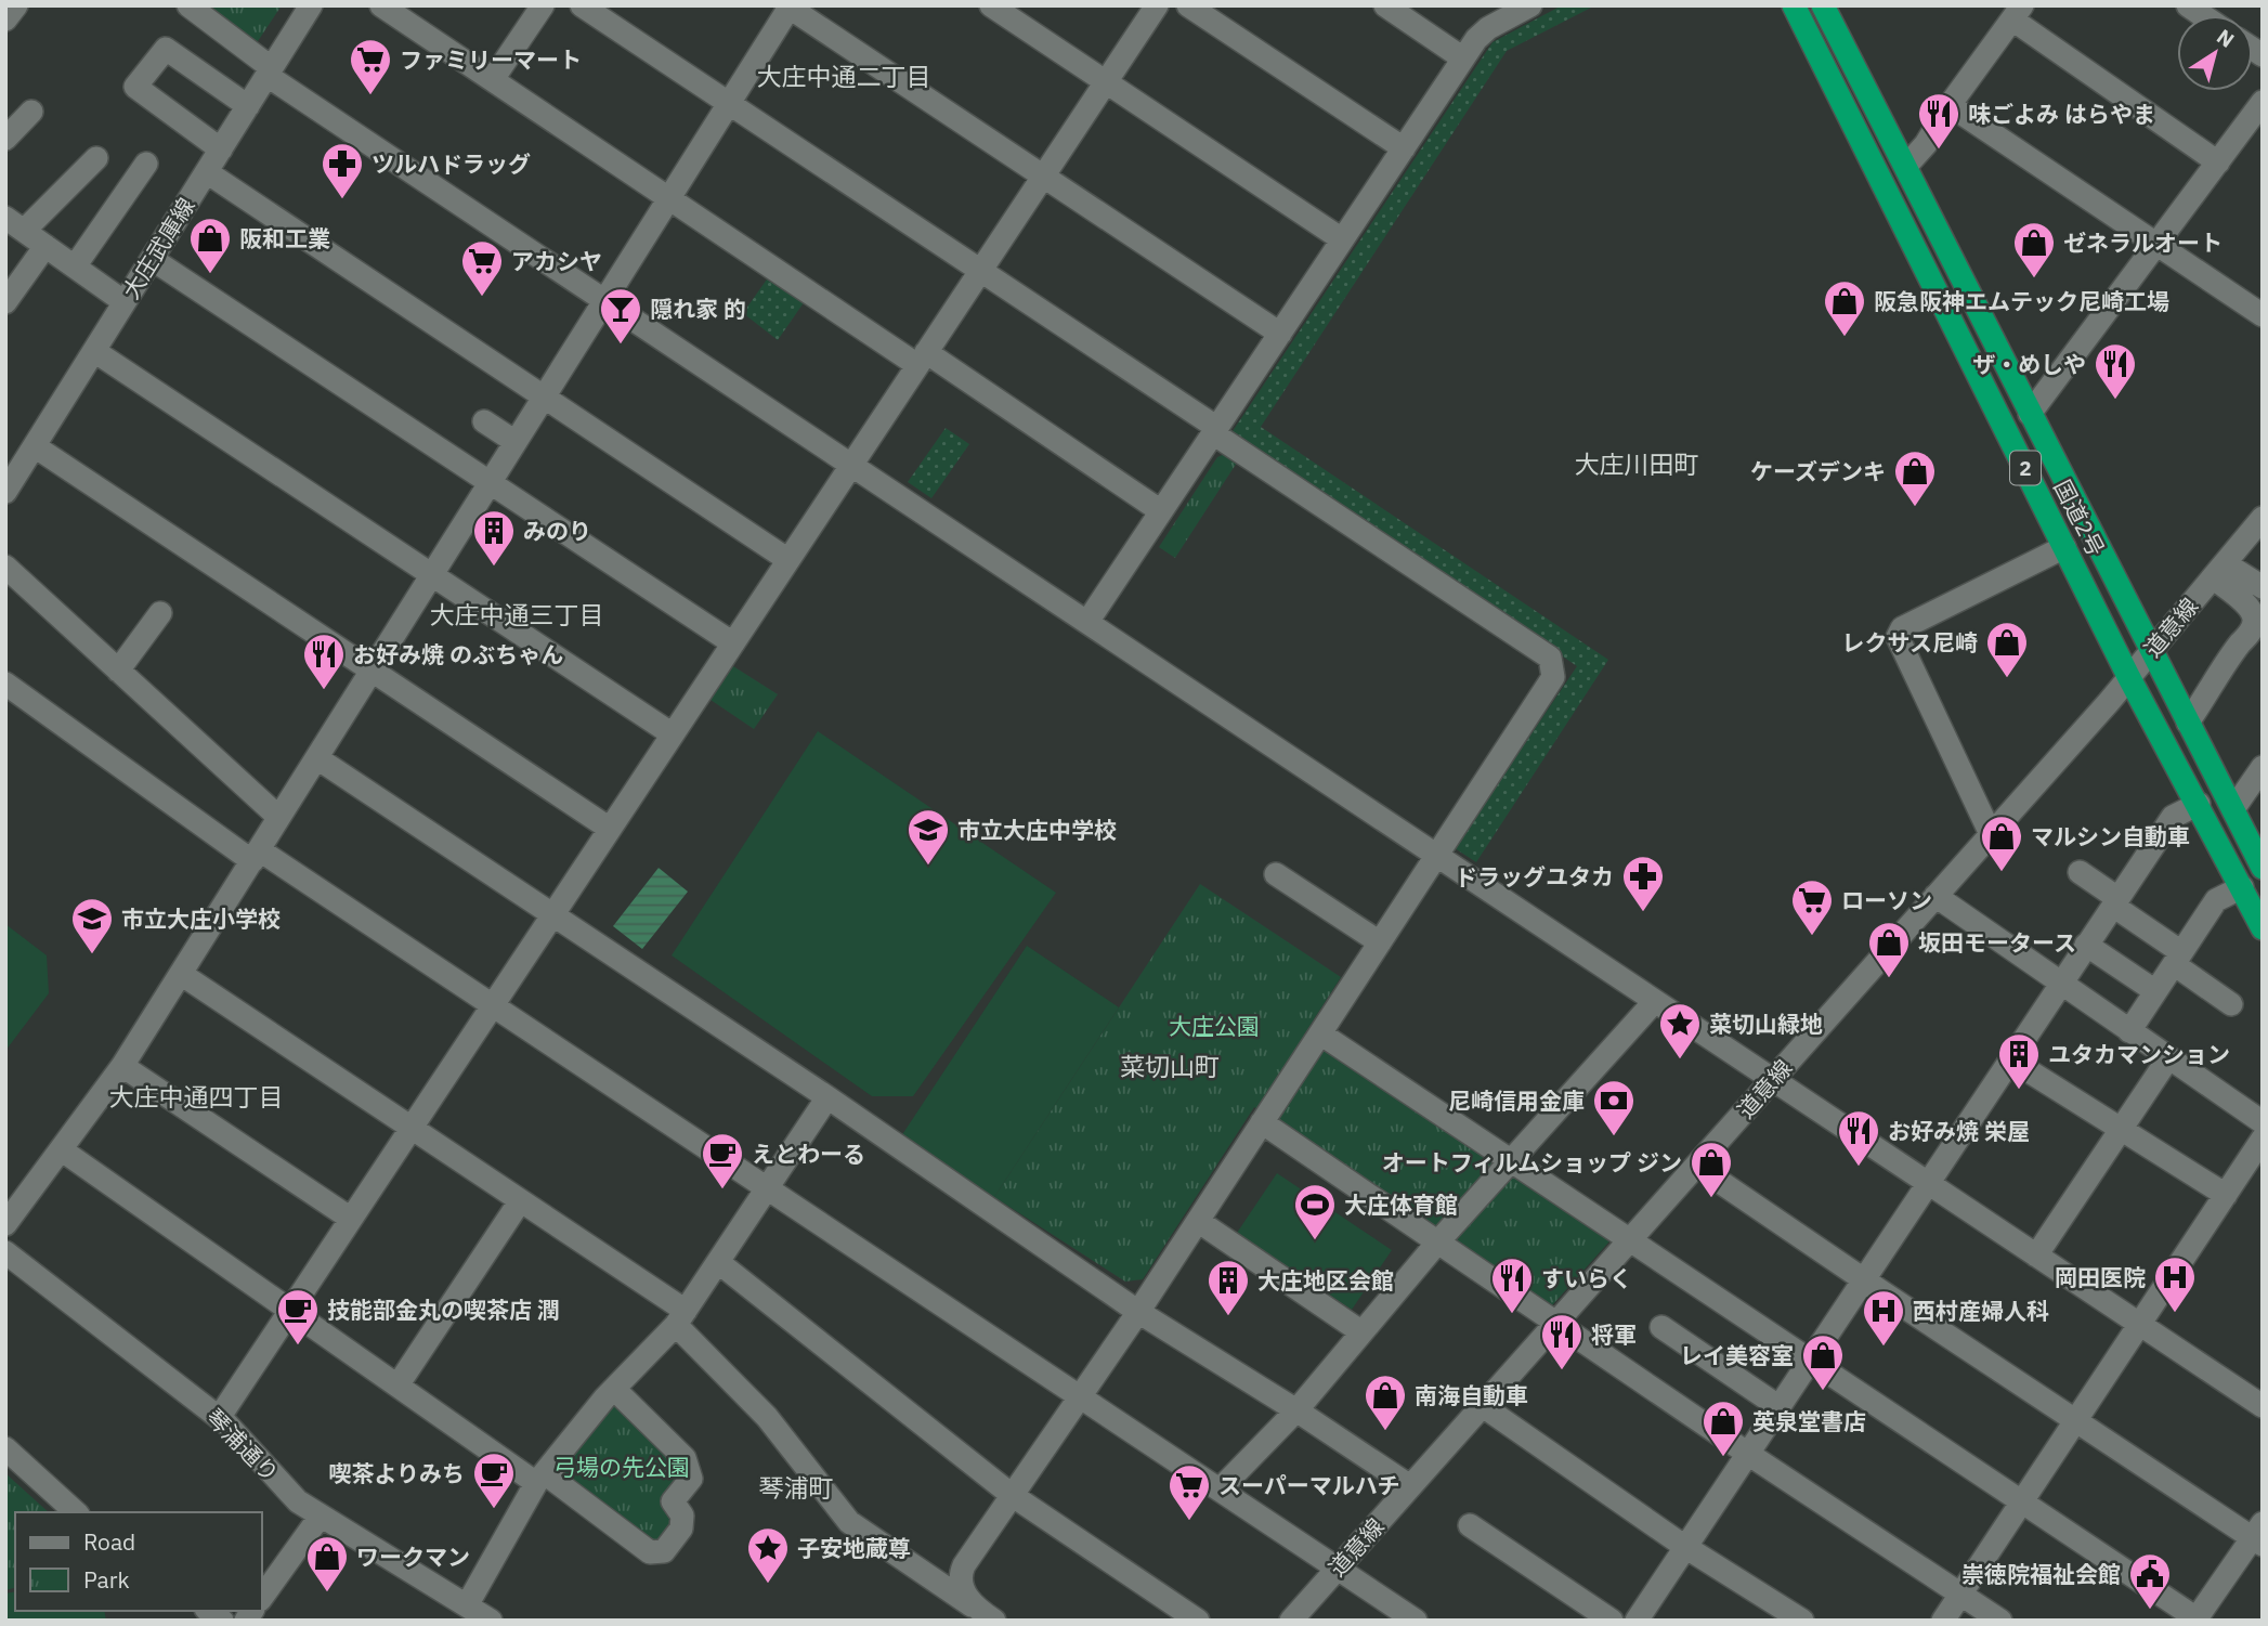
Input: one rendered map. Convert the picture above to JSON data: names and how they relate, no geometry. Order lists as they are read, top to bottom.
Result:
{
  "streets": {
    "highway": ["2", "国道2号"],
    "street": ["大庄武庫線", "道意線", "琴浦通り"]
  },
  "crossings": [
    ["国道2号", "道意線"]
  ],
  "districts": [
    "大庄中通二丁目",
    "大庄川田町",
    "大庄中通三丁目",
    "菜切山町",
    "大庄中通四丁目",
    "琴浦町"
  ],
  "parks": ["大庄公園", "弓場の先公園"],
  "places": {
    "supermarket": [
      "ファミリーマート",
      "アカシヤ",
      "ローソン",
      "スーパーマルハチ"
    ],
    "restaurant": [
      "味ごよみ はらやま",
      "ザ・めしや",
      "お好み焼 のぶちゃん",
      "お好み焼 栄屋",
      "すいらく",
      "将軍"
    ],
    "pharmacy": ["ツルハドラッグ", "ドラッグユタカ"],
    "shop": [
      "阪和工業",
      "ゼネラルオート",
      "阪急阪神エムテック尼崎工場",
      "ケーズデンキ",
      "レクサス尼崎",
      "マルシン自動車",
      "坂田モータース",
      "オートフィルムショップ ジン",
      "レイ美容室",
      "南海自動車",
      "英泉堂書店",
      "ワークマン"
    ],
    "bar": ["隠れ家 的"],
    "building": ["みのり", "ユタカマンション", "大庄地区会館"],
    "school or university": ["市立大庄中学校", "市立大庄小学校"],
    "place": ["菜切山緑地", "子安地蔵尊"],
    "bank": ["尼崎信用金庫"],
    "cafe": ["えとわーる", "技能部金丸の喫茶店 潤", "喫茶よりみち"],
    "sports": ["大庄体育館"],
    "hospital": ["岡田医院", "西村産婦人科"],
    "public building": ["崇徳院福祉会館"]
  },
  "legend": ["Road", "Park"],
  "north": "top right"
}
